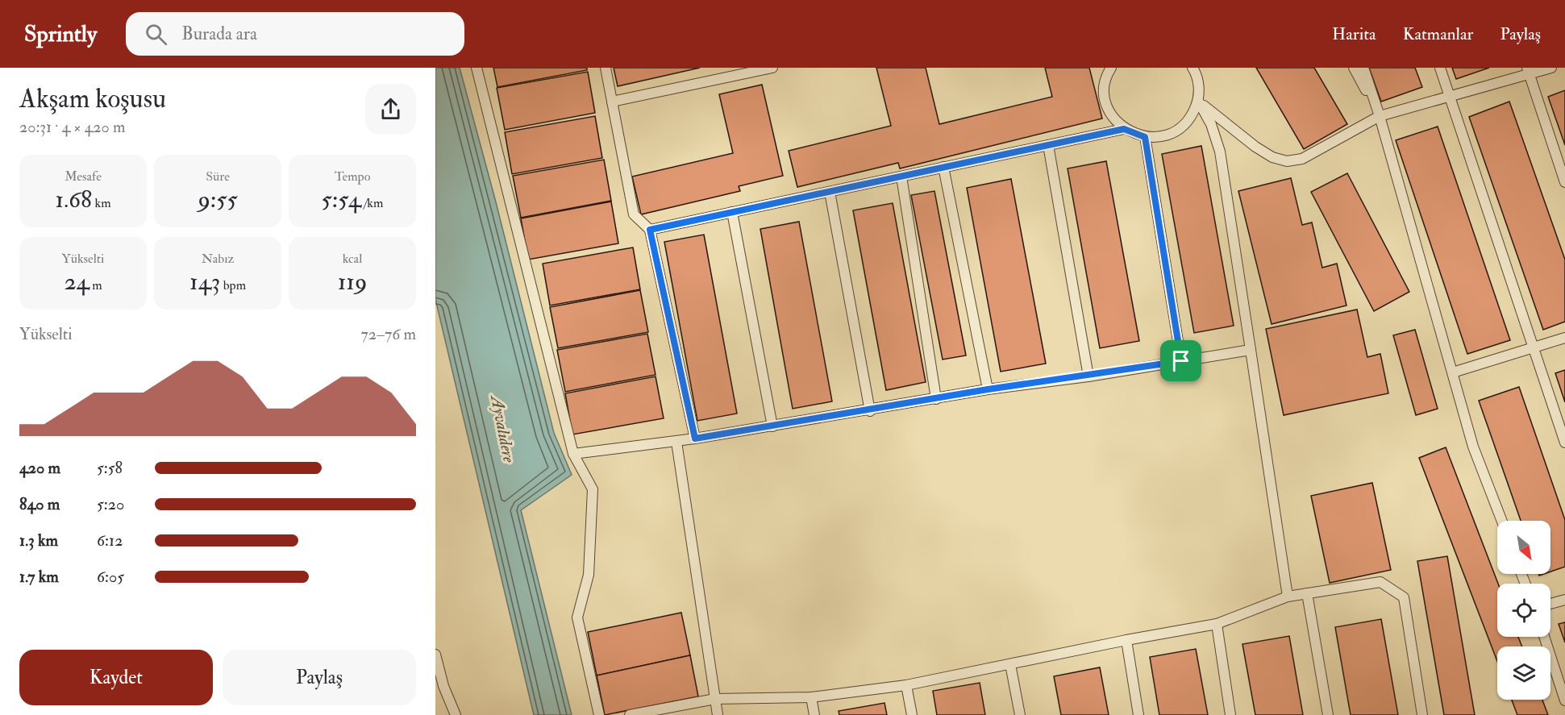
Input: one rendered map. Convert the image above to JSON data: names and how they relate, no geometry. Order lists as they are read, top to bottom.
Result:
{
  "water": ["Ayvalıdere"],
  "north": "bottom right",
  "page": {
    "header": "Sprintly",
    "search": "Burada ara",
    "nav": ["Harita", "Katmanlar", "Paylaş"],
    "heading": ["Akşam koşusu", "20:31 · 4 × 420 m"],
    "stats": [
      ["Mesafe", "1.68 km"],
      ["Süre", "9:55"],
      ["Tempo", "5:54 /km"],
      ["Yükselti", "24 m"],
      ["Nabız", "143 bpm"],
      ["kcal", "119"]
    ],
    "chart": ["Yükselti", "72–76 m"],
    "list": [
      {
        "name": "420 m",
        "note": "5:58"
      },
      {
        "name": "840 m",
        "note": "5:20"
      },
      {
        "name": "1.3 km",
        "note": "6:12"
      },
      {
        "name": "1.7 km",
        "note": "6:05"
      }
    ],
    "buttons": ["Kaydet", "Paylaş"]
  }
}
